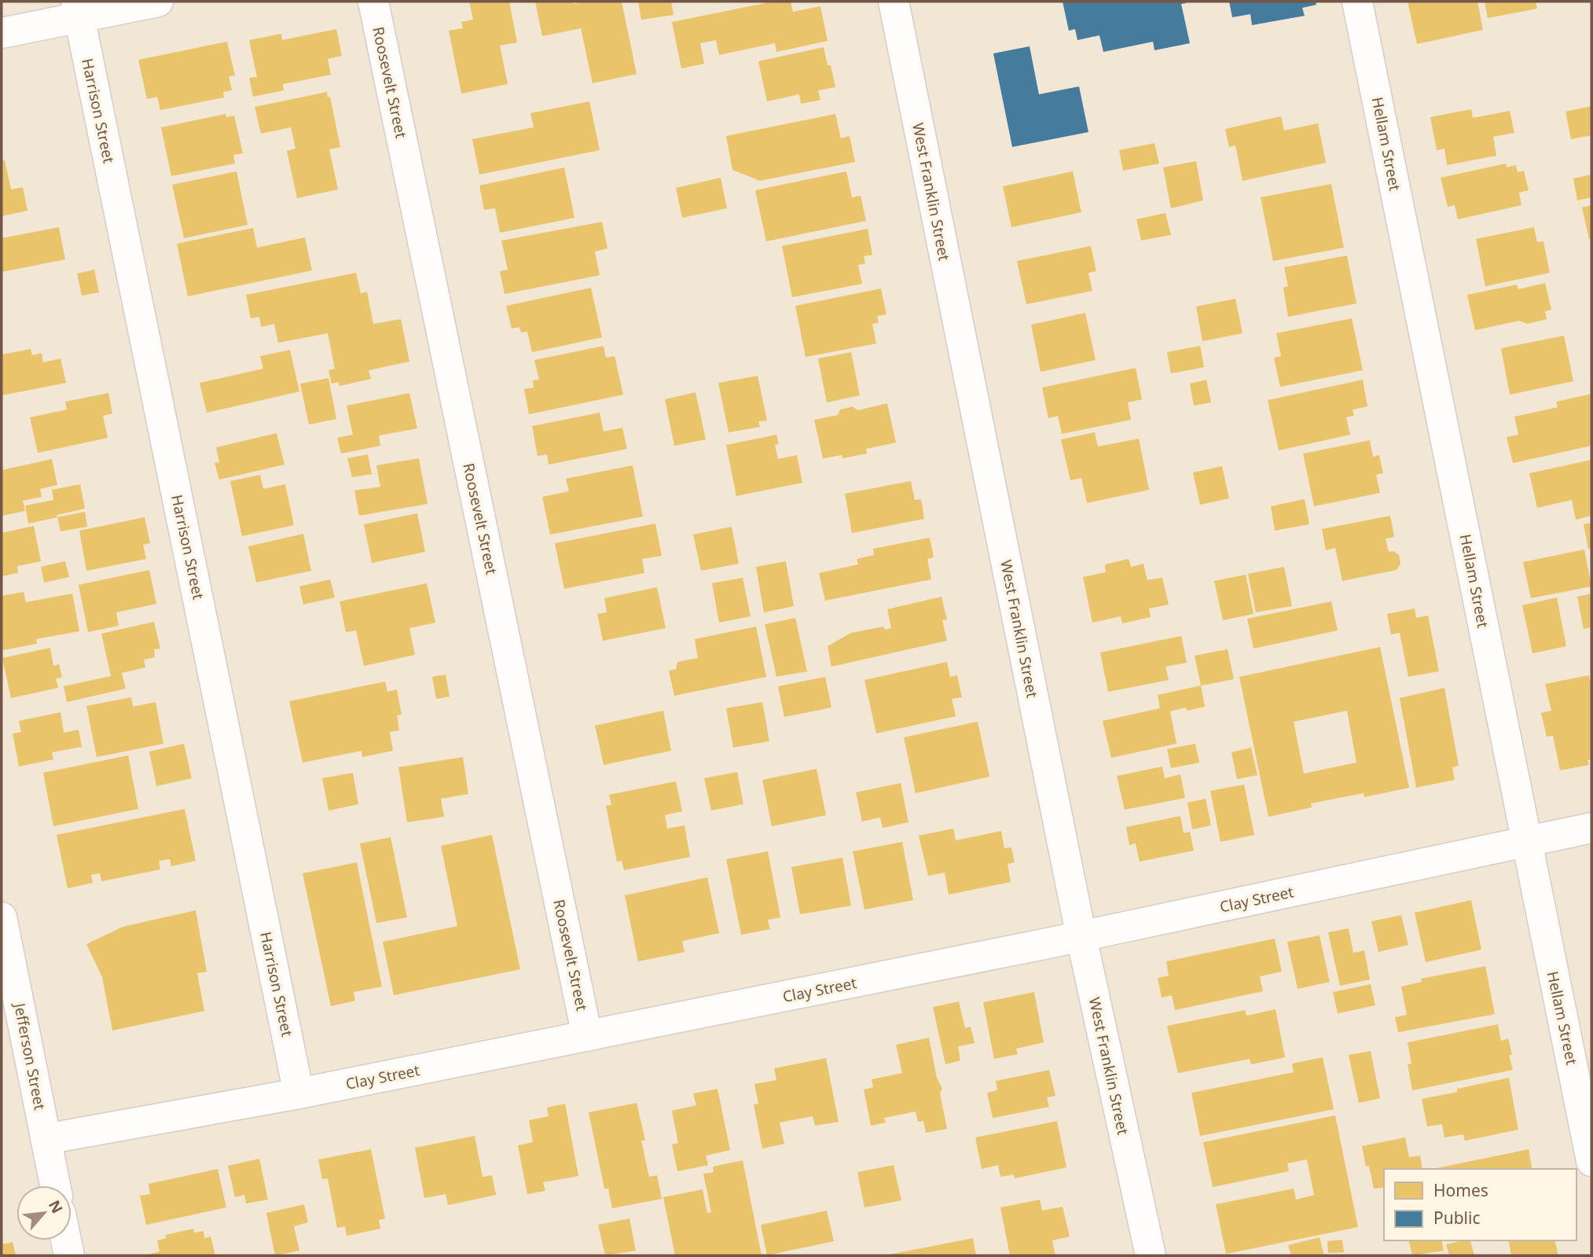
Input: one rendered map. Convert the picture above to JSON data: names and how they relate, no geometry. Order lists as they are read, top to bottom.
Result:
{
  "streets": {
    "street": [
      "Roosevelt Street",
      "Harrison Street",
      "Hellam Street",
      "West Franklin Street",
      "Clay Street",
      "Jefferson Street"
    ]
  },
  "crossings": [
    ["Roosevelt Street", "Clay Street"],
    ["Harrison Street", "Clay Street"],
    ["Hellam Street", "Clay Street"],
    ["West Franklin Street", "Clay Street"],
    ["Clay Street", "Jefferson Street"]
  ],
  "legend": ["Homes", "Public"],
  "north": "top right"
}
